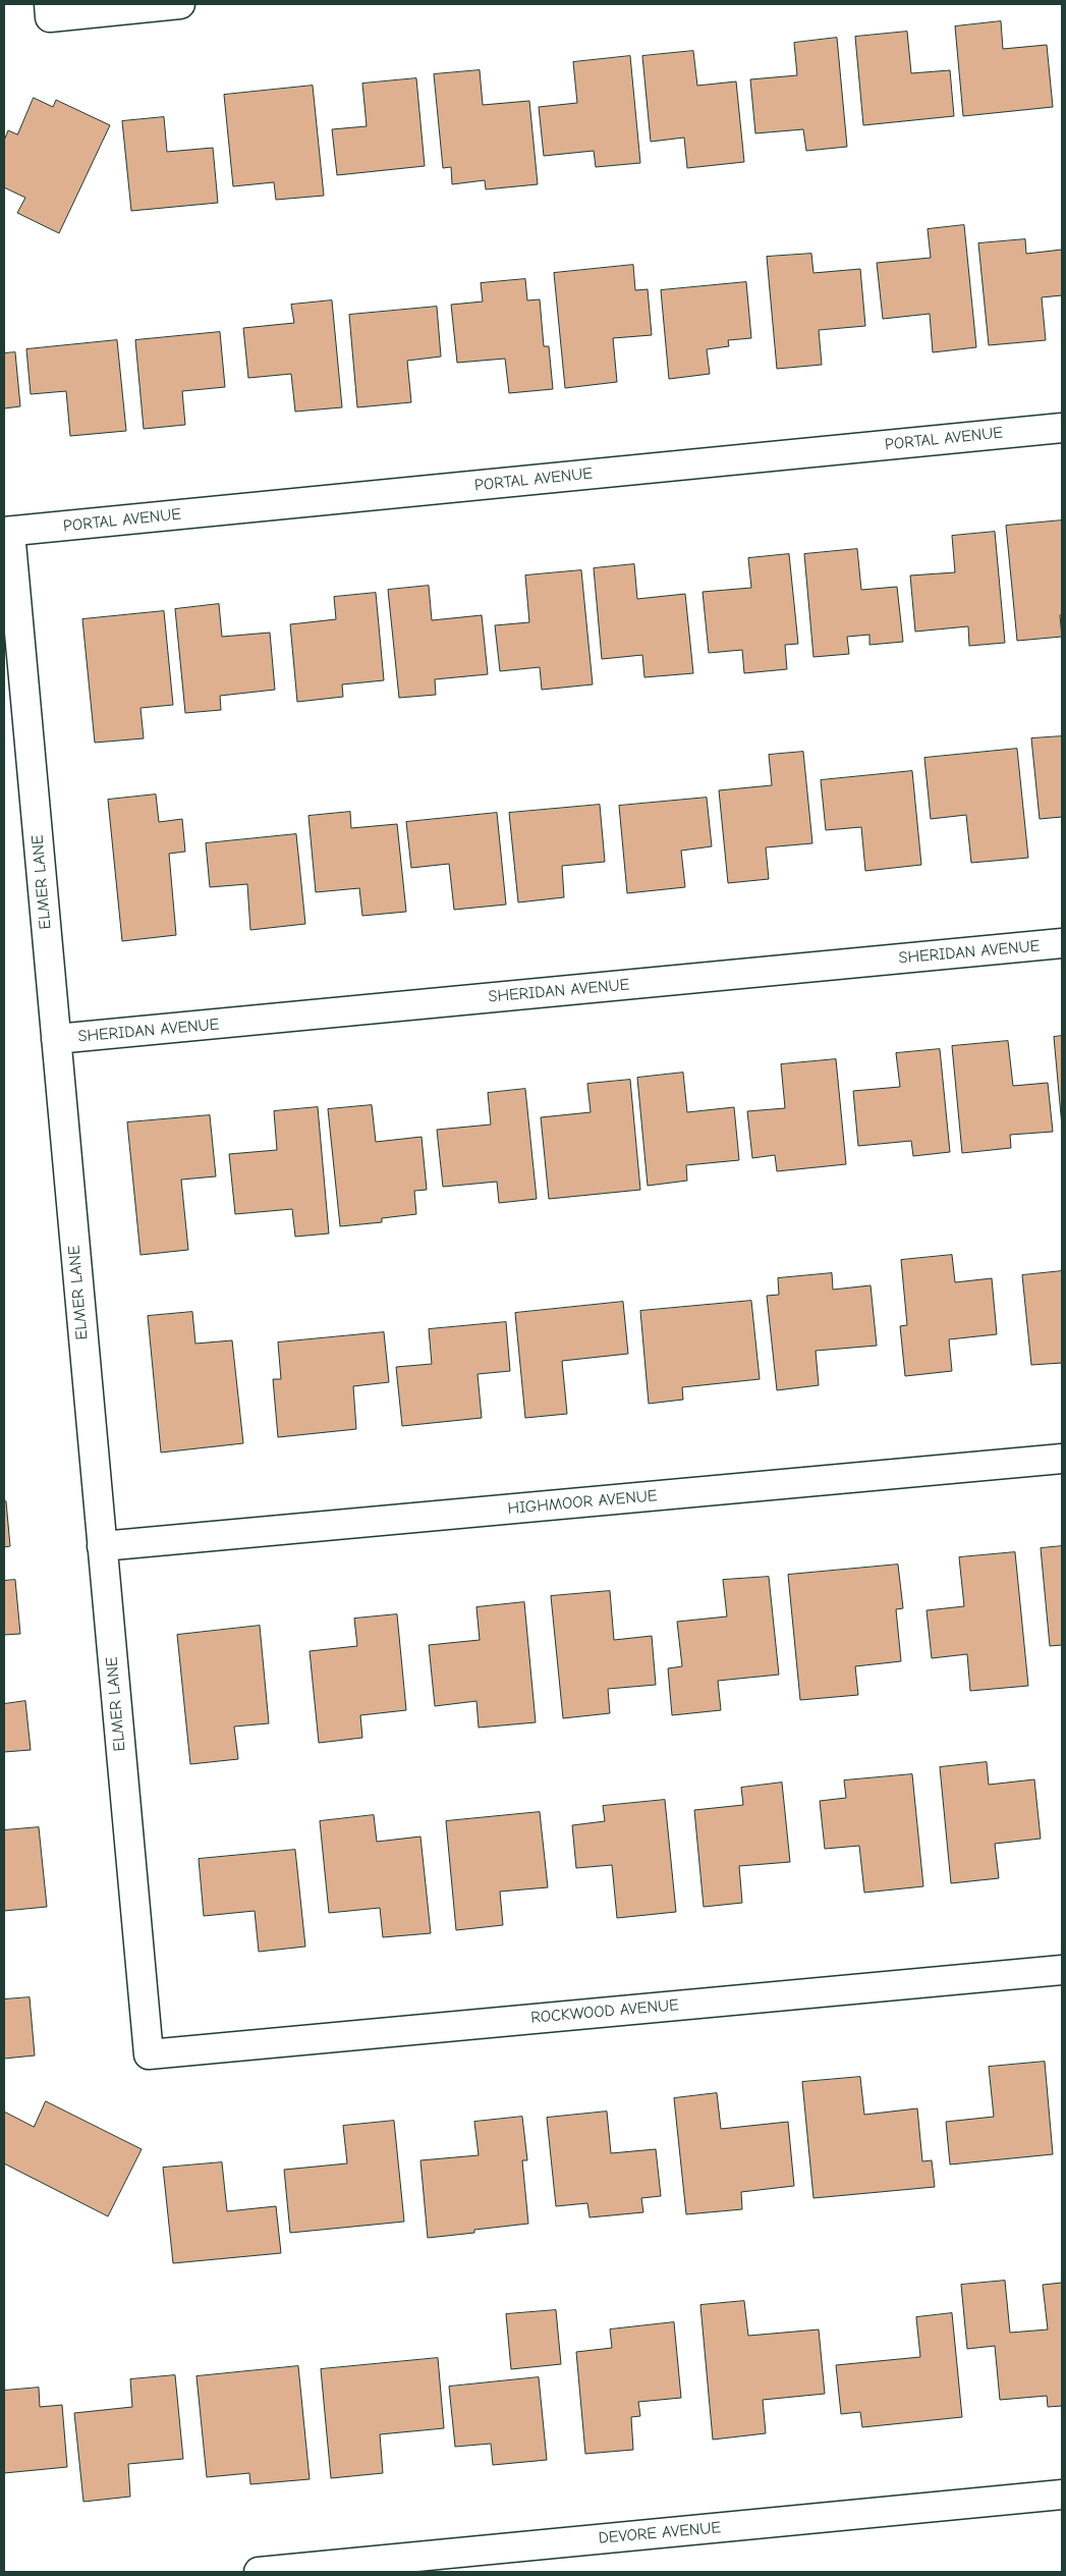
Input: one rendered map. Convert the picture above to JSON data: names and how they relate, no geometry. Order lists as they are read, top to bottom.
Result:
{
  "streets": {
    "street": [
      "PORTAL AVENUE",
      "ELMER LANE",
      "SHERIDAN AVENUE",
      "HIGHMOOR AVENUE",
      "ROCKWOOD AVENUE",
      "DEVORE AVENUE"
    ]
  },
  "crossings": [
    ["PORTAL AVENUE", "ELMER LANE"],
    ["ELMER LANE", "SHERIDAN AVENUE"],
    ["ELMER LANE", "HIGHMOOR AVENUE"],
    ["ELMER LANE", "ROCKWOOD AVENUE"]
  ]
}
